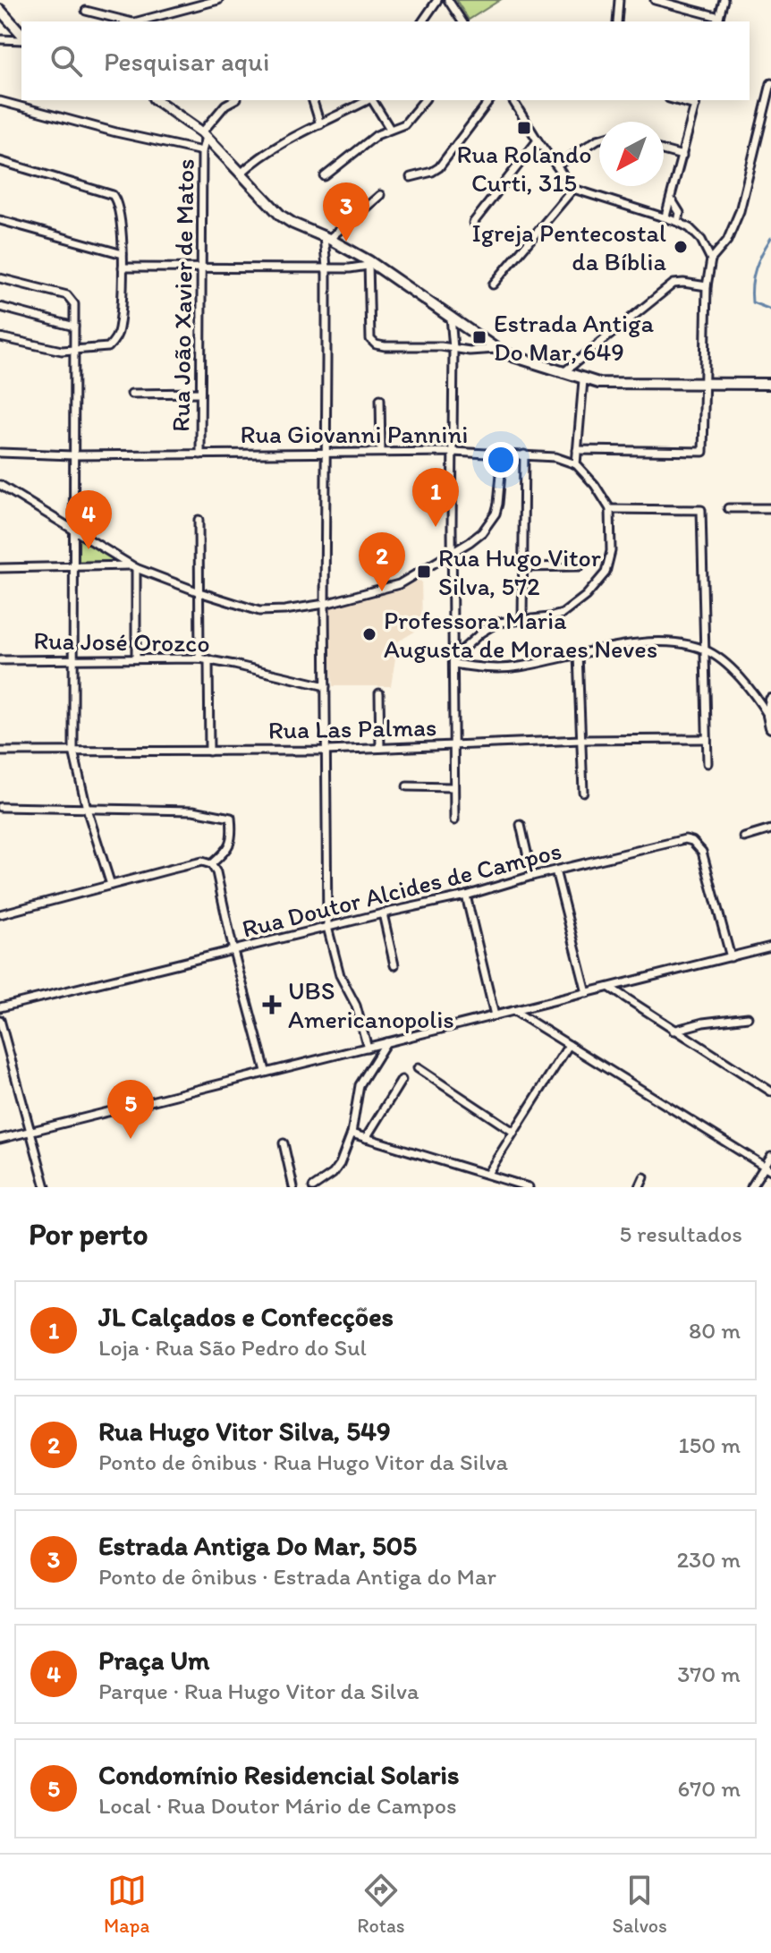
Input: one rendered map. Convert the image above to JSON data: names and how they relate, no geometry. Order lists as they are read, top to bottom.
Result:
{
  "streets": {
    "street": [
      "Rua João Xavier de Matos",
      "Rua Giovanni Pannini",
      "Rua José Orozco",
      "Rua Las Palmas",
      "Rua Doutor Alcides de Campos"
    ]
  },
  "crossings": [
    ["Rua João Xavier de Matos", "Rua Giovanni Pannini"]
  ],
  "places": {
    "transit": ["Rua Rolando Curti, 315", "Estrada Antiga Do Mar, 649", "Rua Hugo Vitor Silva, 572"],
    "other": ["Igreja Pentecostal da Bíblia", "Professora Maria Augusta de Moraes Neves"],
    "health": ["UBS Americanopolis"]
  },
  "north": "bottom left",
  "page": {
    "search": "Pesquisar aqui",
    "pins": [
      "3",
      "1",
      "4",
      "2",
      "5"
    ],
    "heading": ["Por perto", "5 resultados"],
    "list": [
      {
        "mark": "1",
        "name": "JL Calçados e Confecções",
        "note": "Loja · Rua São Pedro do Sul",
        "value": "80 m"
      },
      {
        "mark": "2",
        "name": "Rua Hugo Vitor Silva, 549",
        "note": "Ponto de ônibus · Rua Hugo Vitor da Silva",
        "value": "150 m"
      },
      {
        "mark": "3",
        "name": "Estrada Antiga Do Mar, 505",
        "note": "Ponto de ônibus · Estrada Antiga do Mar",
        "value": "230 m"
      },
      {
        "mark": "4",
        "name": "Praça Um",
        "note": "Parque · Rua Hugo Vitor da Silva",
        "value": "370 m"
      },
      {
        "mark": "5",
        "name": "Condomínio Residencial Solaris",
        "note": "Local · Rua Doutor Mário de Campos",
        "value": "670 m"
      }
    ],
    "nav": ["Mapa", "Rotas", "Salvos"]
  }
}
